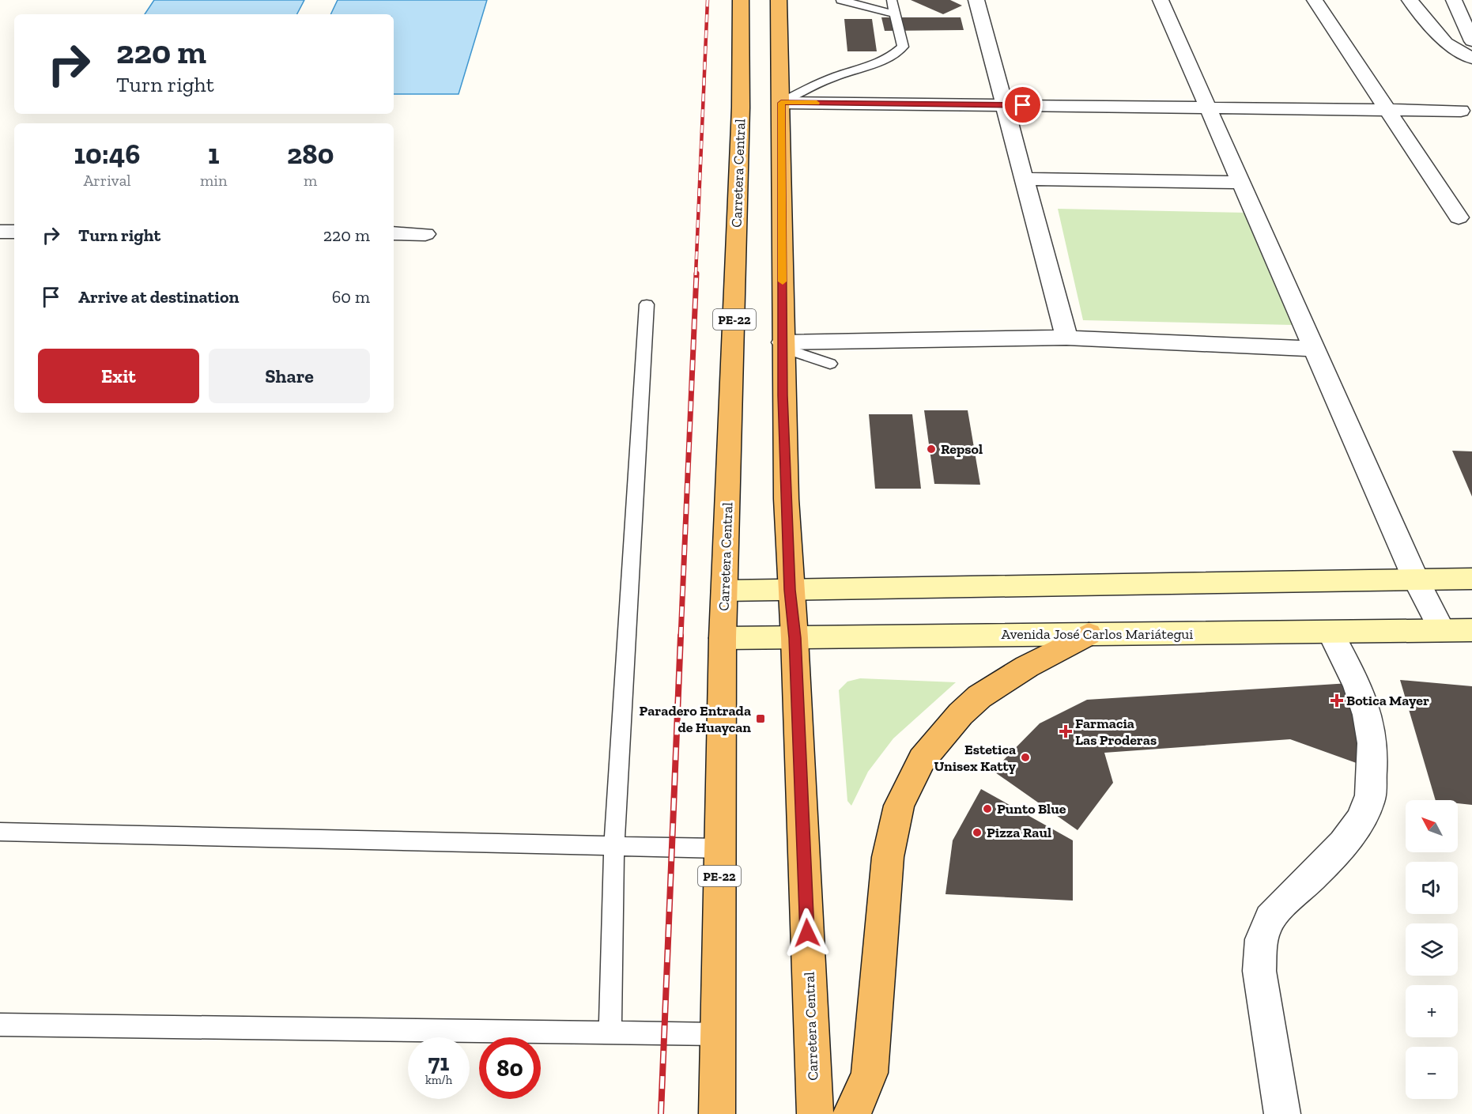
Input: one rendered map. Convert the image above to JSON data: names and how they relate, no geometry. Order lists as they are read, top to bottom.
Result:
{
  "streets": {
    "highway": ["Carretera Central", "PE-22"],
    "main road": ["Avenida José Carlos Mariátegui"]
  },
  "crossings": [
    ["Carretera Central", "Avenida José Carlos Mariátegui"]
  ],
  "places": {
    "other": [
      "Repsol",
      "Estetica Unisex Katty",
      "Punto Blue",
      "Pizza Raul"
    ],
    "health": ["Botica Mayer", "Farmacia Las Proderas"],
    "transit": ["Paradero Entrada de Huaycan"]
  },
  "north": "top left",
  "page": {
    "turn": ["220 m", "Turn right"],
    "eta": [
      "10:46",
      "Arrival",
      "1",
      "min",
      "280",
      "m"
    ],
    "list": [
      {
        "name": "Turn right",
        "value": "220 m"
      },
      {
        "name": "Arrive at destination",
        "value": "60 m"
      }
    ],
    "buttons": ["Exit", "Share"],
    "map_buttons": ["+", "−"],
    "speed": "71 km/h",
    "limit": "80"
  }
}
